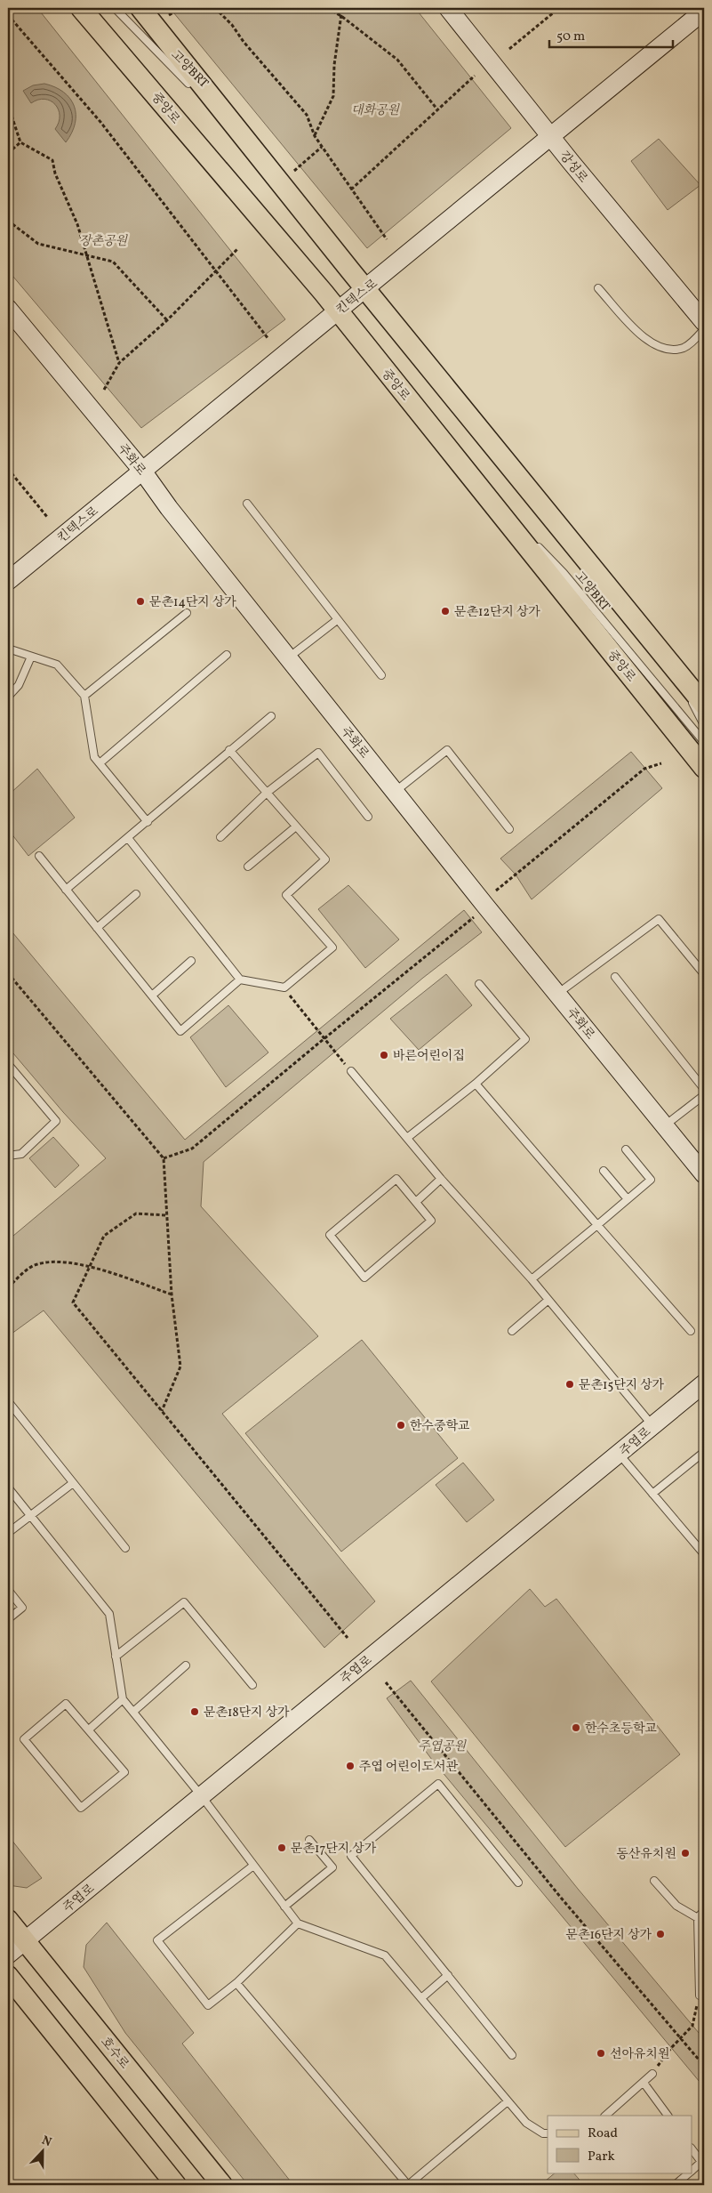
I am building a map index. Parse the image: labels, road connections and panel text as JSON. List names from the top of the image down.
{
  "streets": {
    "main road": ["중앙로", "호수로"],
    "street": [
      "강성로",
      "킨텍스로",
      "주화로",
      "주엽로"
    ],
    "lane": ["고양BRT"]
  },
  "crossings": [
    ["중앙로", "킨텍스로"],
    ["강성로", "킨텍스로"],
    ["킨텍스로", "주화로"],
    ["주엽로", "호수로"]
  ],
  "parks": ["대화공원", "장촌공원", "주엽공원"],
  "places": [
    "문촌14단지 상가",
    "문촌12단지 상가",
    "바른어린이집",
    "문촌15단지 상가",
    "한수중학교",
    "문촌18단지 상가",
    "한수초등학교",
    "주엽 어린이도서관",
    "문촌17단지 상가",
    "동산유치원",
    "문촌16단지 상가",
    "선아유치원"
  ],
  "legend": ["Road", "Park"],
  "scale_bar": "50 m",
  "north": "top"
}
